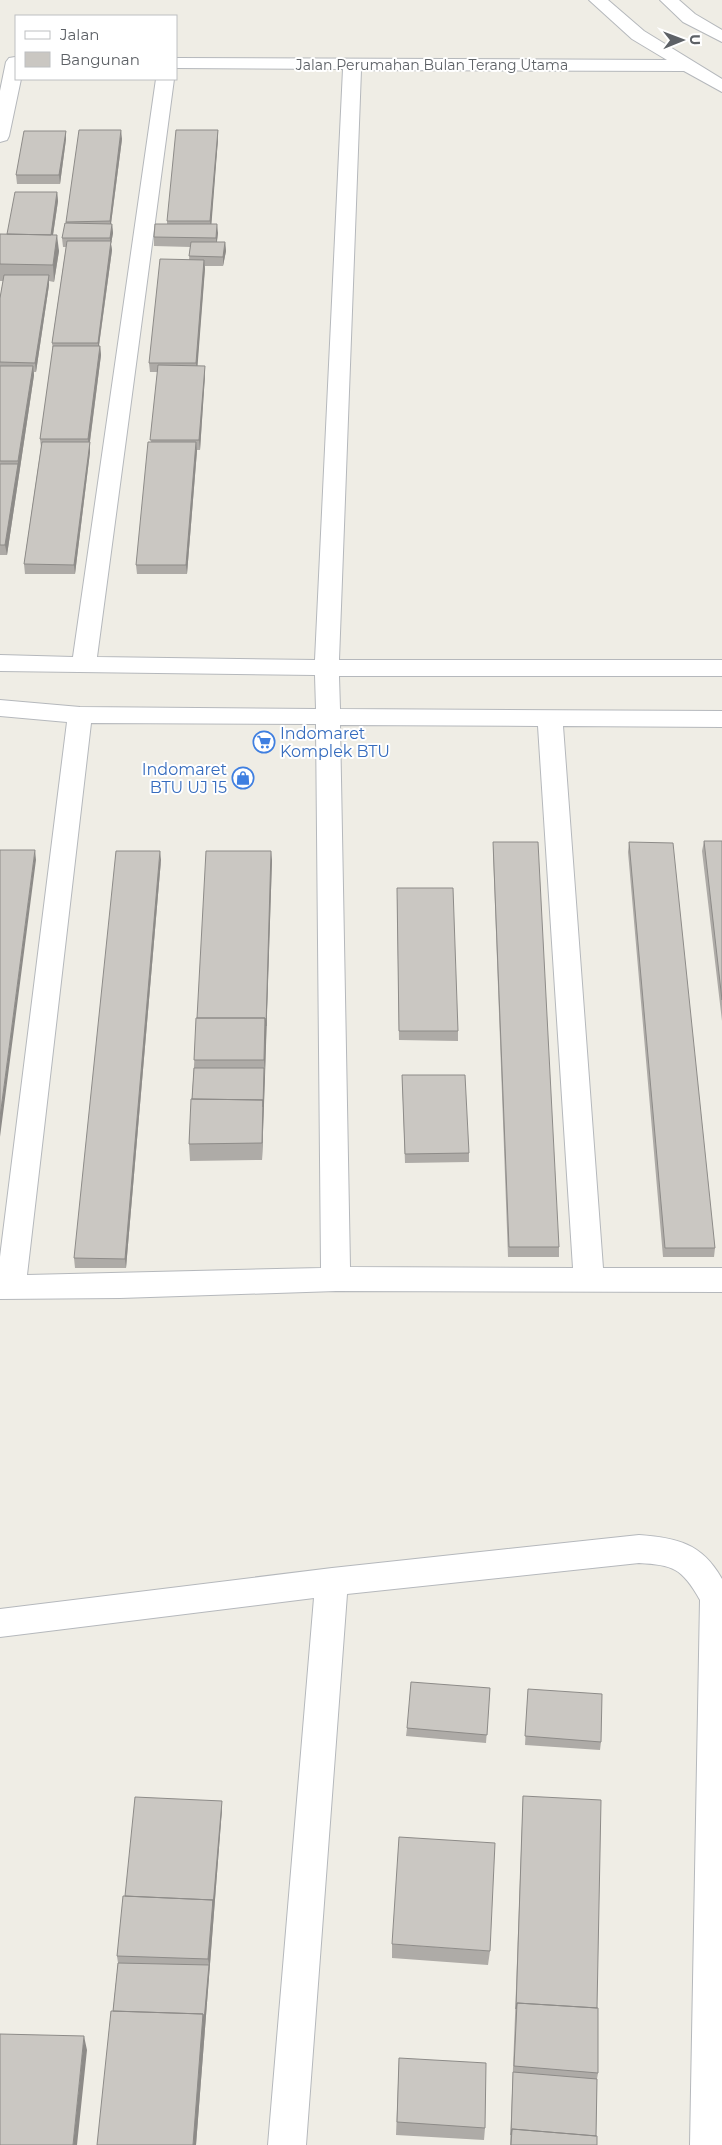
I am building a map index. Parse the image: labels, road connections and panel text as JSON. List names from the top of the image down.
{
  "streets": {
    "street": ["Jalan Perumahan Bulan Terang Utama"]
  },
  "places": {
    "supermarket": ["Indomaret Komplek BTU"],
    "shop": ["Indomaret BTU UJ 15"]
  },
  "legend": ["Jalan", "Bangunan"],
  "north": "right"
}
